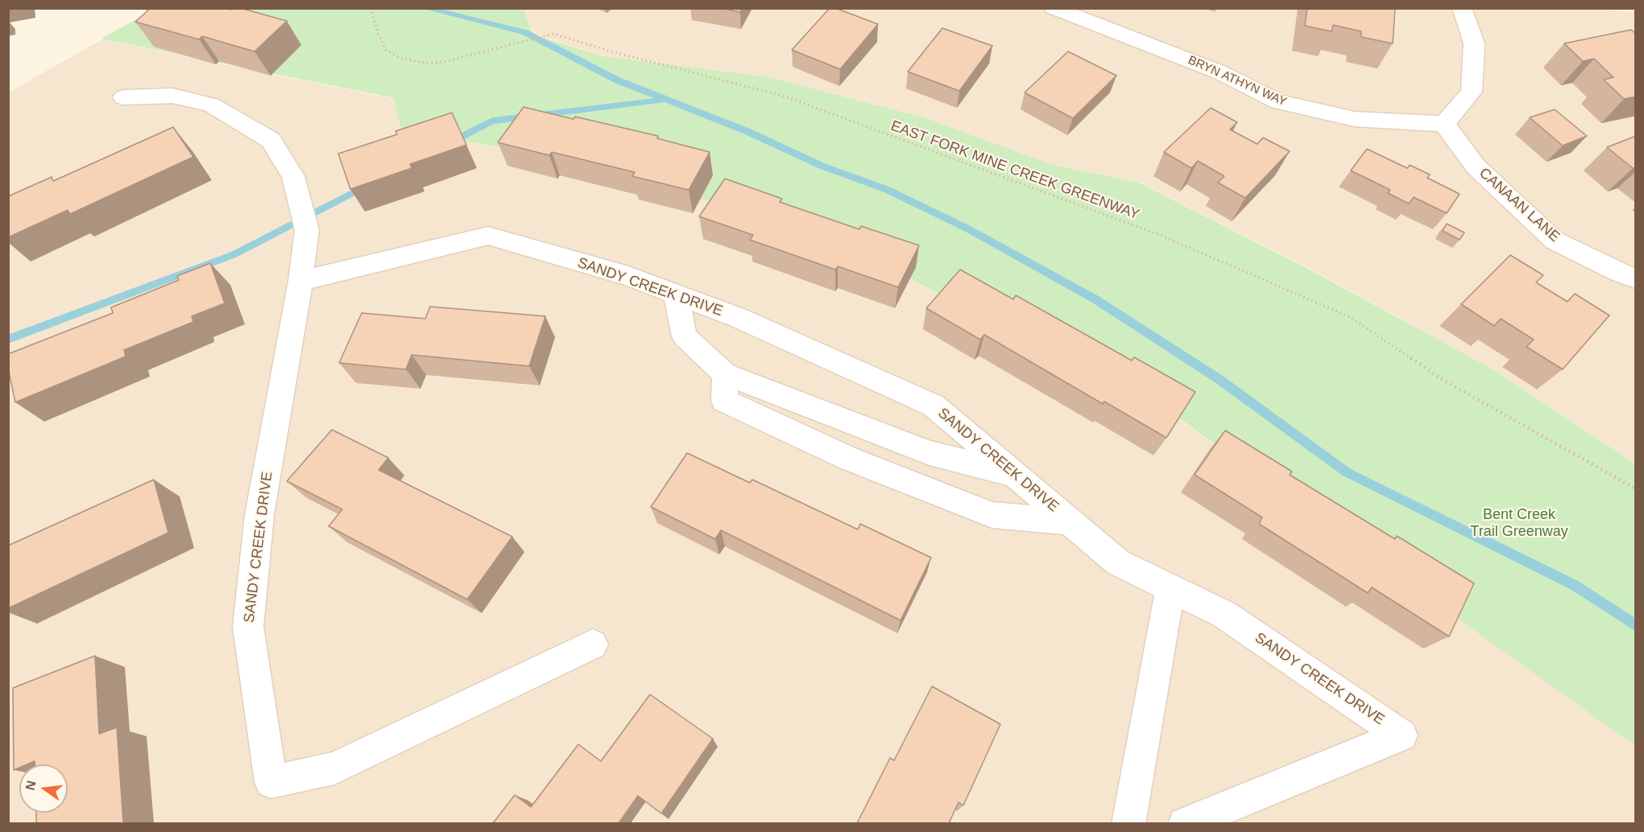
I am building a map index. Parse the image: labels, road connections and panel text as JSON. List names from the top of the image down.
{
  "streets": {
    "street": ["BRYN ATHYN WAY", "CANAAN LANE", "SANDY CREEK DRIVE"],
    "path": ["EAST FORK MINE CREEK GREENWAY"]
  },
  "crossings": [
    ["BRYN ATHYN WAY", "CANAAN LANE"]
  ],
  "parks": ["Bent Creek Trail Greenway"],
  "north": "left"
}
